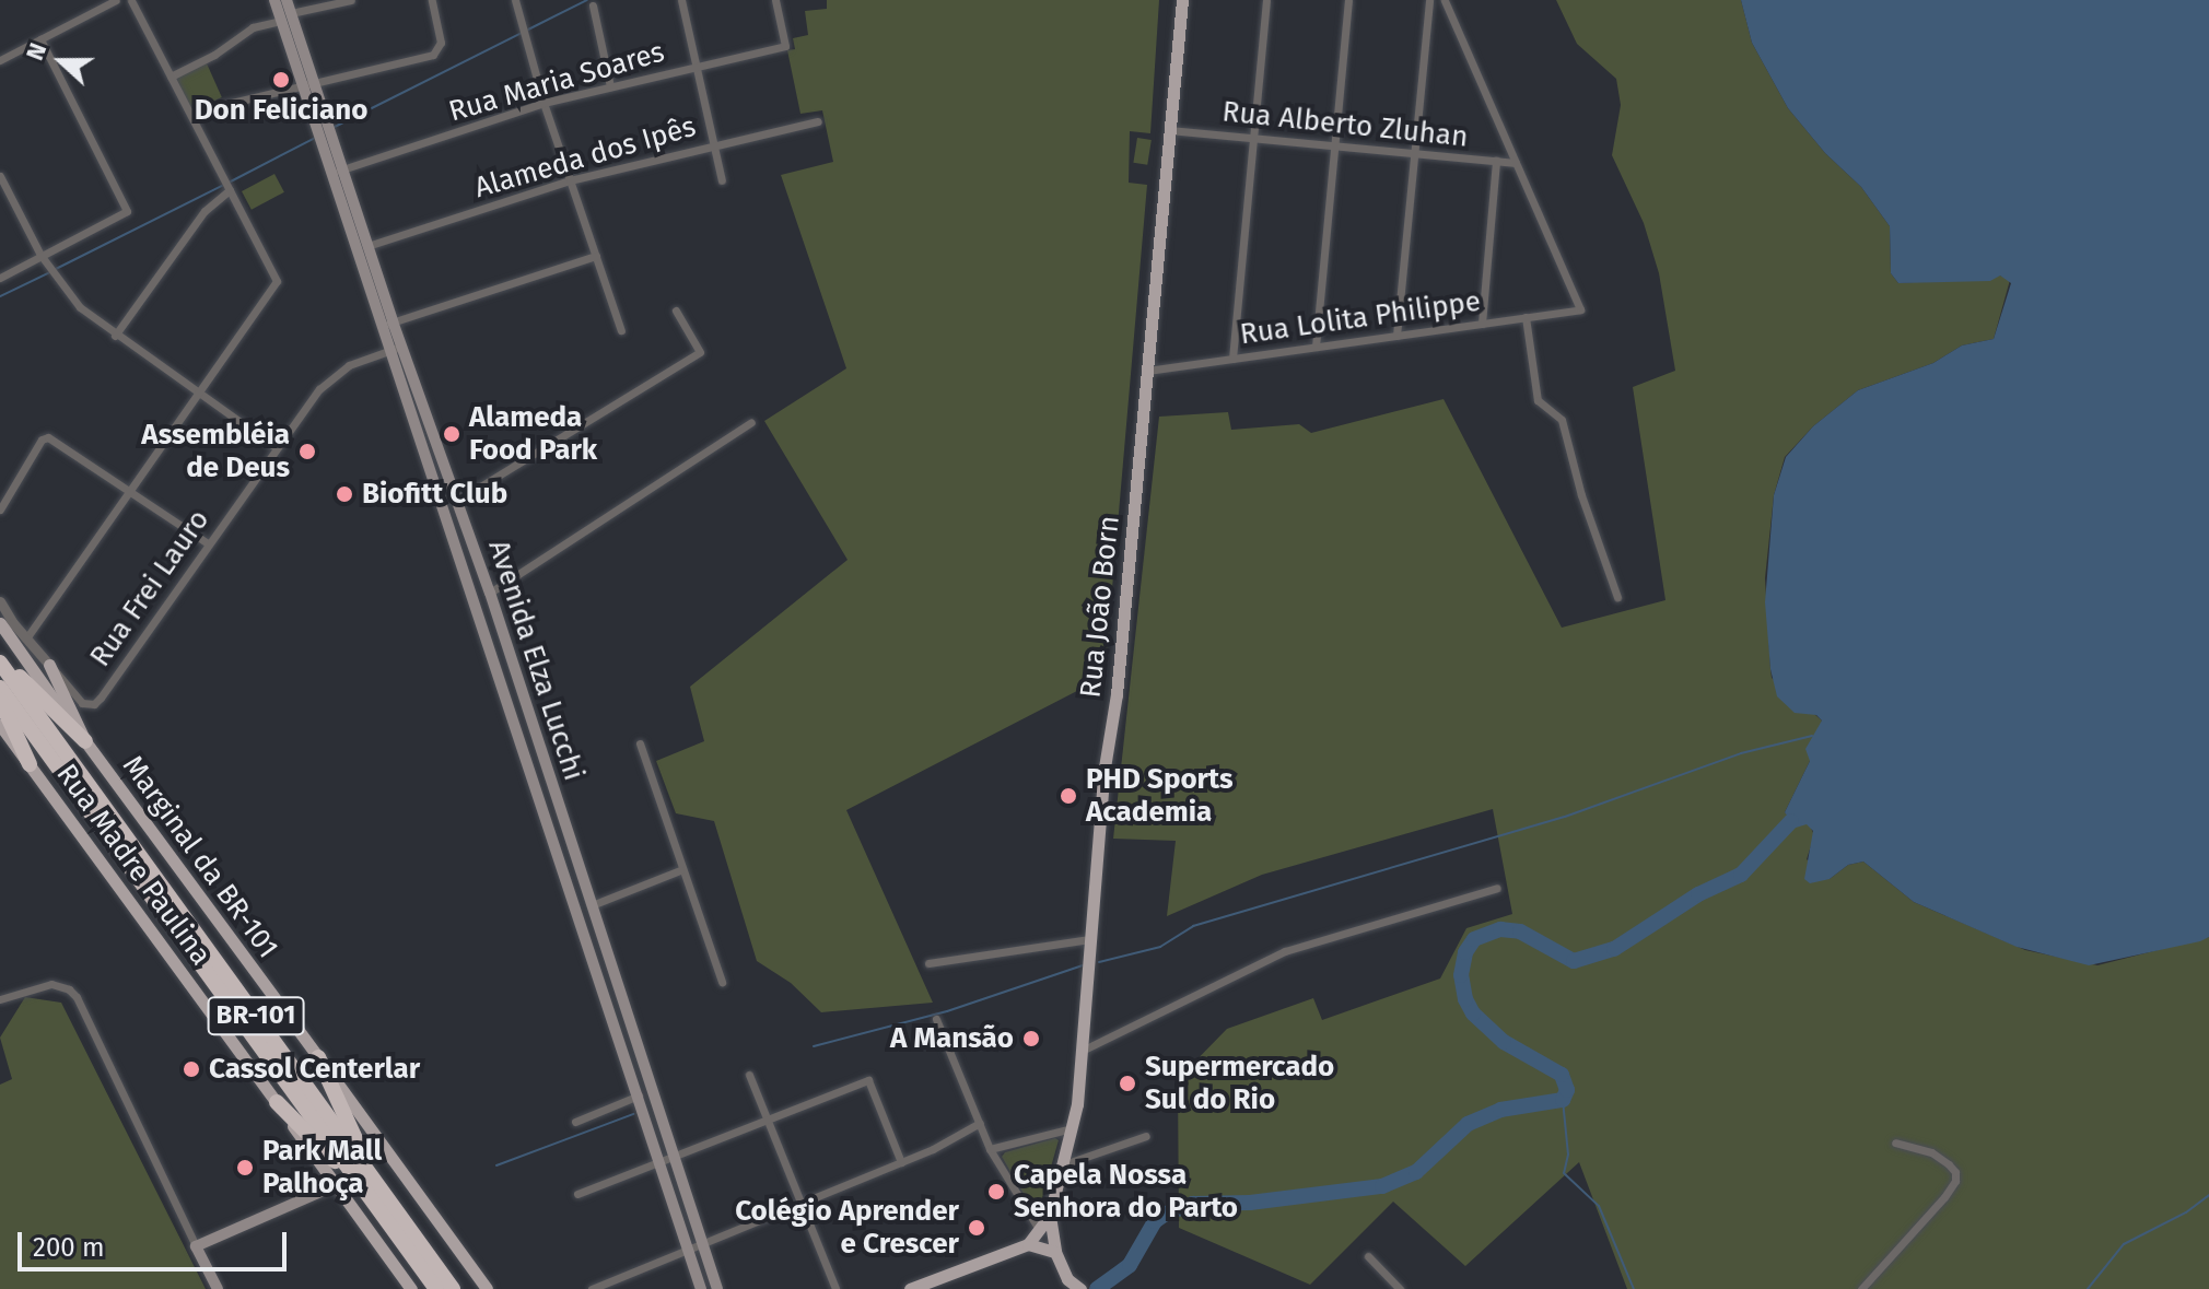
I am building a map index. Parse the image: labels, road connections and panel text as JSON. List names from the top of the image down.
{
  "streets": {
    "highway": ["BR-101"],
    "main road": [
      "Rua João Born",
      "Avenida Elza Lucchi",
      "Marginal da BR-101",
      "Rua Madre Paulina"
    ],
    "street": [
      "Rua Maria Soares",
      "Rua Alberto Zluhan",
      "Alameda dos Ipês",
      "Rua Lolita Philippe",
      "Rua Frei Lauro"
    ]
  },
  "crossings": [
    ["Rua Maria Soares", "Avenida Elza Lucchi"],
    ["Rua Alberto Zluhan", "Rua Lolita Philippe"],
    ["Rua Alberto Zluhan", "Rua João Born"],
    ["Alameda dos Ipês", "Avenida Elza Lucchi"],
    ["Rua Lolita Philippe", "Rua João Born"],
    ["Rua Frei Lauro", "Avenida Elza Lucchi"]
  ],
  "places": [
    "Don Feliciano",
    "Alameda Food Park",
    "Assembléia de Deus",
    "Biofitt Club",
    "PHD Sports Academia",
    "A Mansão",
    "Cassol Centerlar",
    "Supermercado Sul do Rio",
    "Park Mall Palhoça",
    "Capela Nossa Senhora do Parto",
    "Colégio Aprender e Crescer"
  ],
  "scale_bar": "200 m",
  "north": "left"
}
